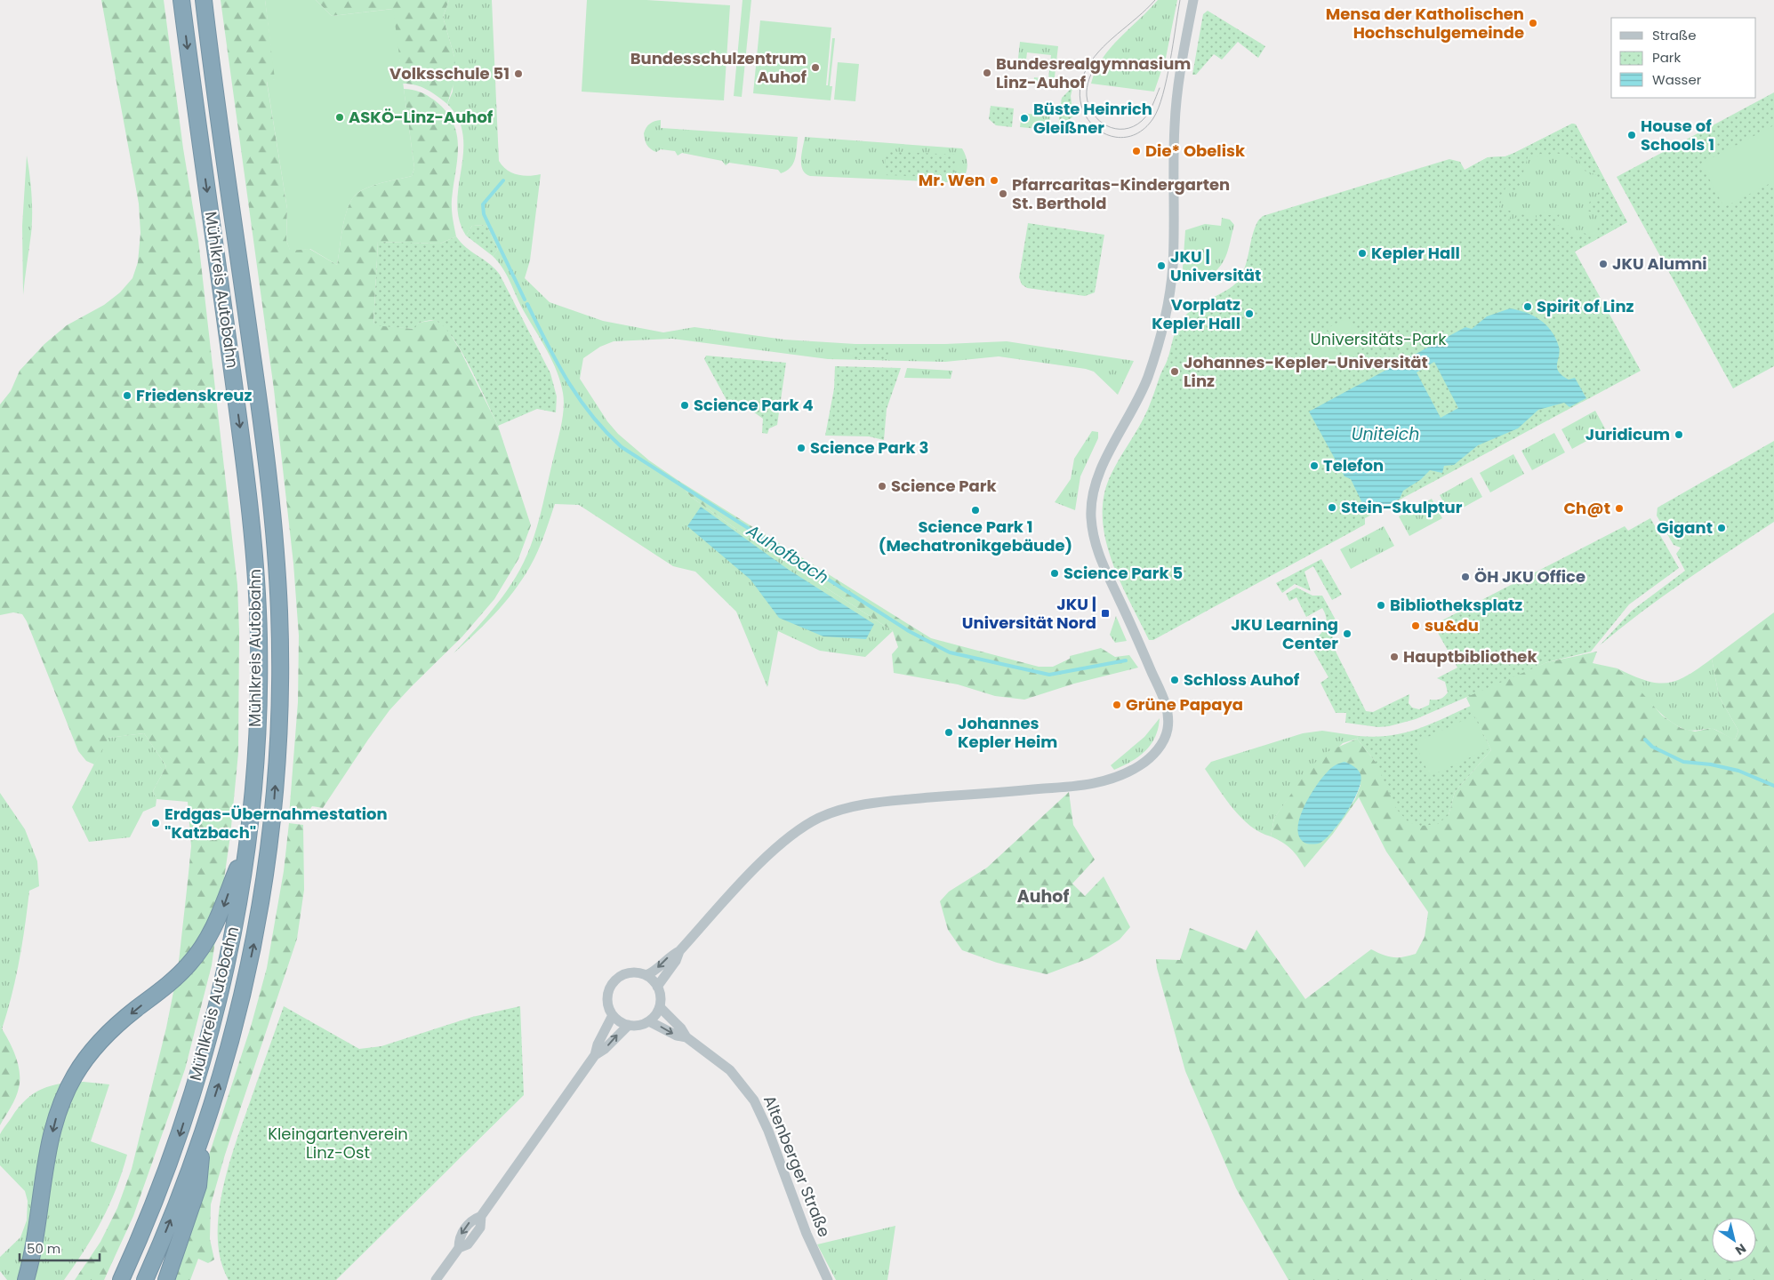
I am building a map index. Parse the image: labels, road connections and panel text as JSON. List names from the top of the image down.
{
  "streets": {
    "highway": ["Mühlkreis Autobahn"],
    "street": ["Altenberger Straße"]
  },
  "districts": ["Auhof"],
  "water": ["Uniteich", "Auhofbach"],
  "parks": ["Universitäts-Park", "Kleingartenverein Linz-Ost"],
  "places": {
    "other": [
      "Mensa der Katholischen Hochschulgemeinde",
      "Bundesschulzentrum Auhof",
      "Bundesrealgymnasium Linz-Auhof",
      "Volksschule 51",
      "ASKÖ-Linz-Auhof",
      "Büste Heinrich Gleißner",
      "House of Schools 1",
      "Die* Obelisk",
      "Mr. Wen",
      "Pfarrcaritas-Kindergarten St. Berthold",
      "Kepler Hall",
      "JKU Alumni",
      "JKU | Universität",
      "Spirit of Linz",
      "Vorplatz Kepler Hall",
      "Johannes-Kepler-Universität Linz",
      "Friedenskreuz",
      "Science Park 4",
      "Juridicum",
      "Science Park 3",
      "Telefon",
      "Science Park",
      "Stein-Skulptur",
      "Ch@t",
      "Science Park 1 (Mechatronikgebäude)",
      "Gigant",
      "Science Park 5",
      "ÖH JKU Office",
      "Bibliotheksplatz",
      "su&du",
      "JKU Learning Center",
      "Hauptbibliothek",
      "Schloss Auhof",
      "Grüne Papaya",
      "Johannes Kepler Heim",
      "Erdgas-Übernahmestation \"Katzbach\""
    ],
    "transit": ["JKU | Universität Nord"]
  },
  "legend": ["Straße", "Park", "Wasser"],
  "scale_bar": "50 m",
  "north": "bottom right"
}
